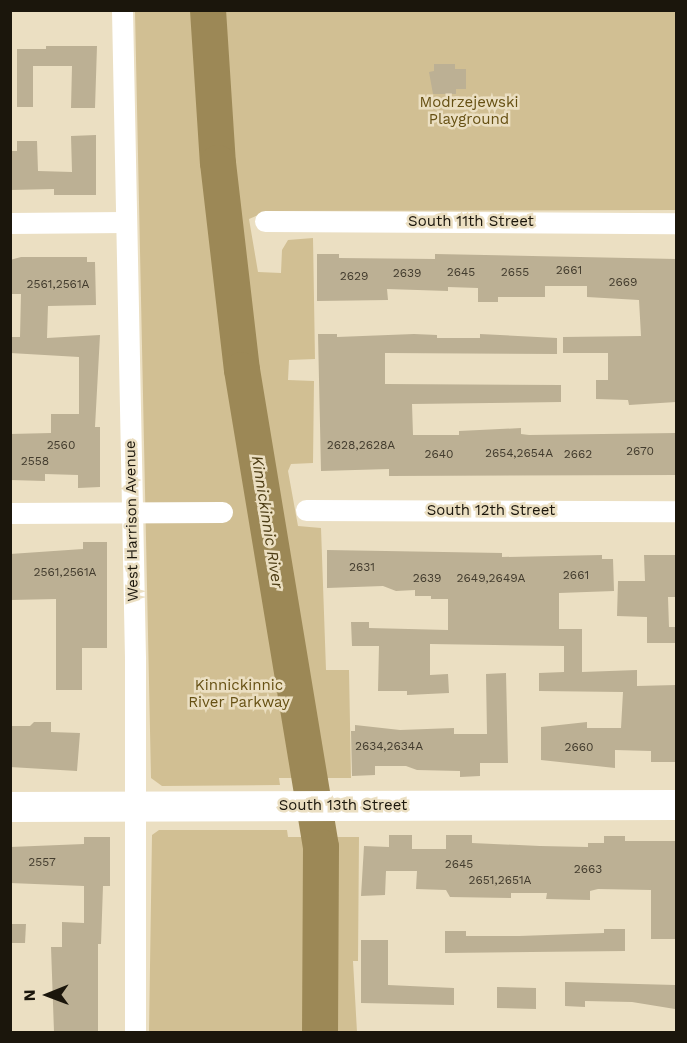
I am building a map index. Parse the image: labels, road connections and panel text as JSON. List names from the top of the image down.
{
  "streets": {
    "street": [
      "South 11th Street",
      "South 12th Street",
      "West Harrison Avenue",
      "South 13th Street"
    ]
  },
  "crossings": [
    ["West Harrison Avenue", "South 13th Street"]
  ],
  "water": ["Kinnickinnic River"],
  "parks": ["Modrzejewski Playground", "Kinnickinnic River Parkway"],
  "house_numbers": [
    "2661",
    "2645",
    "2655",
    "2639",
    "2629",
    "2669",
    "2561,2561A",
    "2560",
    "2628,2628A",
    "2670",
    "2654,2654A",
    "2640",
    "2662",
    "2558",
    "2631",
    "2561,2561A",
    "2661",
    "2639",
    "2649,2649A",
    "2634,2634A",
    "2660",
    "2557",
    "2645",
    "2663",
    "2651,2651A"
  ],
  "north": "left"
}
